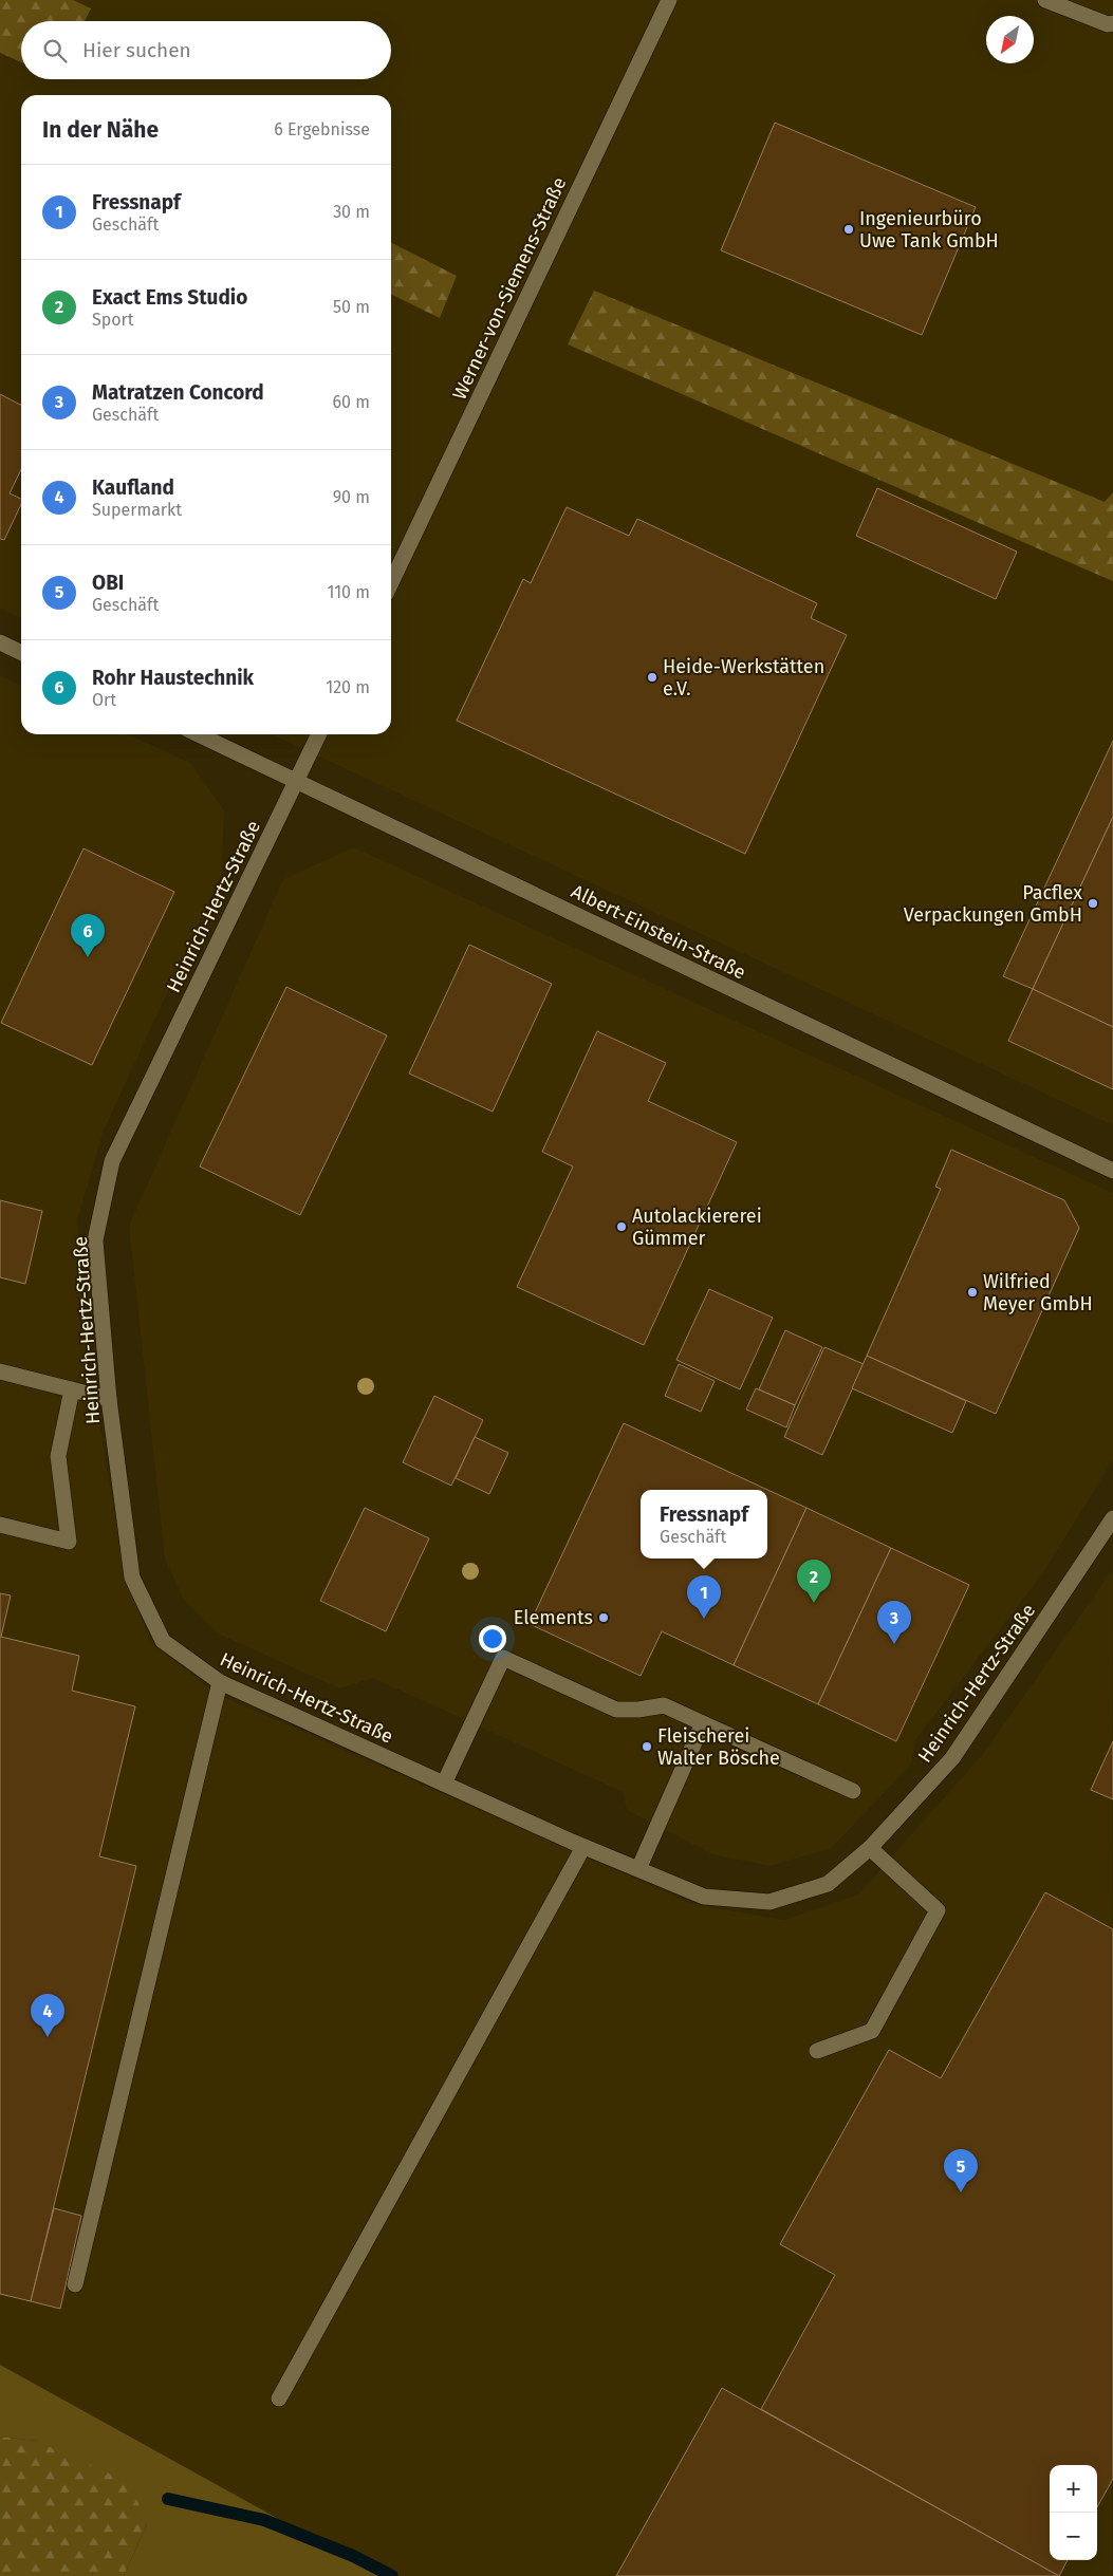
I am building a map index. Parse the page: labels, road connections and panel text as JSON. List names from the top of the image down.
{
  "streets": {
    "street": ["Werner-von-Siemens-Straße", "Heinrich-Hertz-Straße", "Albert-Einstein-Straße"]
  },
  "crossings": [
    ["Heinrich-Hertz-Straße", "Albert-Einstein-Straße"]
  ],
  "places": [
    "Ingenieurbüro Uwe Tank GmbH",
    "Heide-Werkstätten e.V.",
    "Pacflex Verpackungen GmbH",
    "Autolackiererei Gümmer",
    "Wilfried Meyer GmbH",
    "Elements",
    "Fleischerei Walter Bösche"
  ],
  "north": "bottom left",
  "page": {
    "search": "Hier suchen",
    "heading": ["In der Nähe", "6 Ergebnisse"],
    "list": [
      {
        "mark": "1",
        "name": "Fressnapf",
        "note": "Geschäft",
        "value": "30 m"
      },
      {
        "mark": "2",
        "name": "Exact Ems Studio",
        "note": "Sport",
        "value": "50 m"
      },
      {
        "mark": "3",
        "name": "Matratzen Concord",
        "note": "Geschäft",
        "value": "60 m"
      },
      {
        "mark": "4",
        "name": "Kaufland",
        "note": "Supermarkt",
        "value": "90 m"
      },
      {
        "mark": "5",
        "name": "OBI",
        "note": "Geschäft",
        "value": "110 m"
      },
      {
        "mark": "6",
        "name": "Rohr Haustechnik",
        "note": "Ort",
        "value": "120 m"
      }
    ],
    "pins": [
      "6",
      "2",
      "1",
      "3",
      "4",
      "5"
    ],
    "popup": ["Fressnapf", "Geschäft"],
    "map_buttons": ["+", "−"]
  }
}
